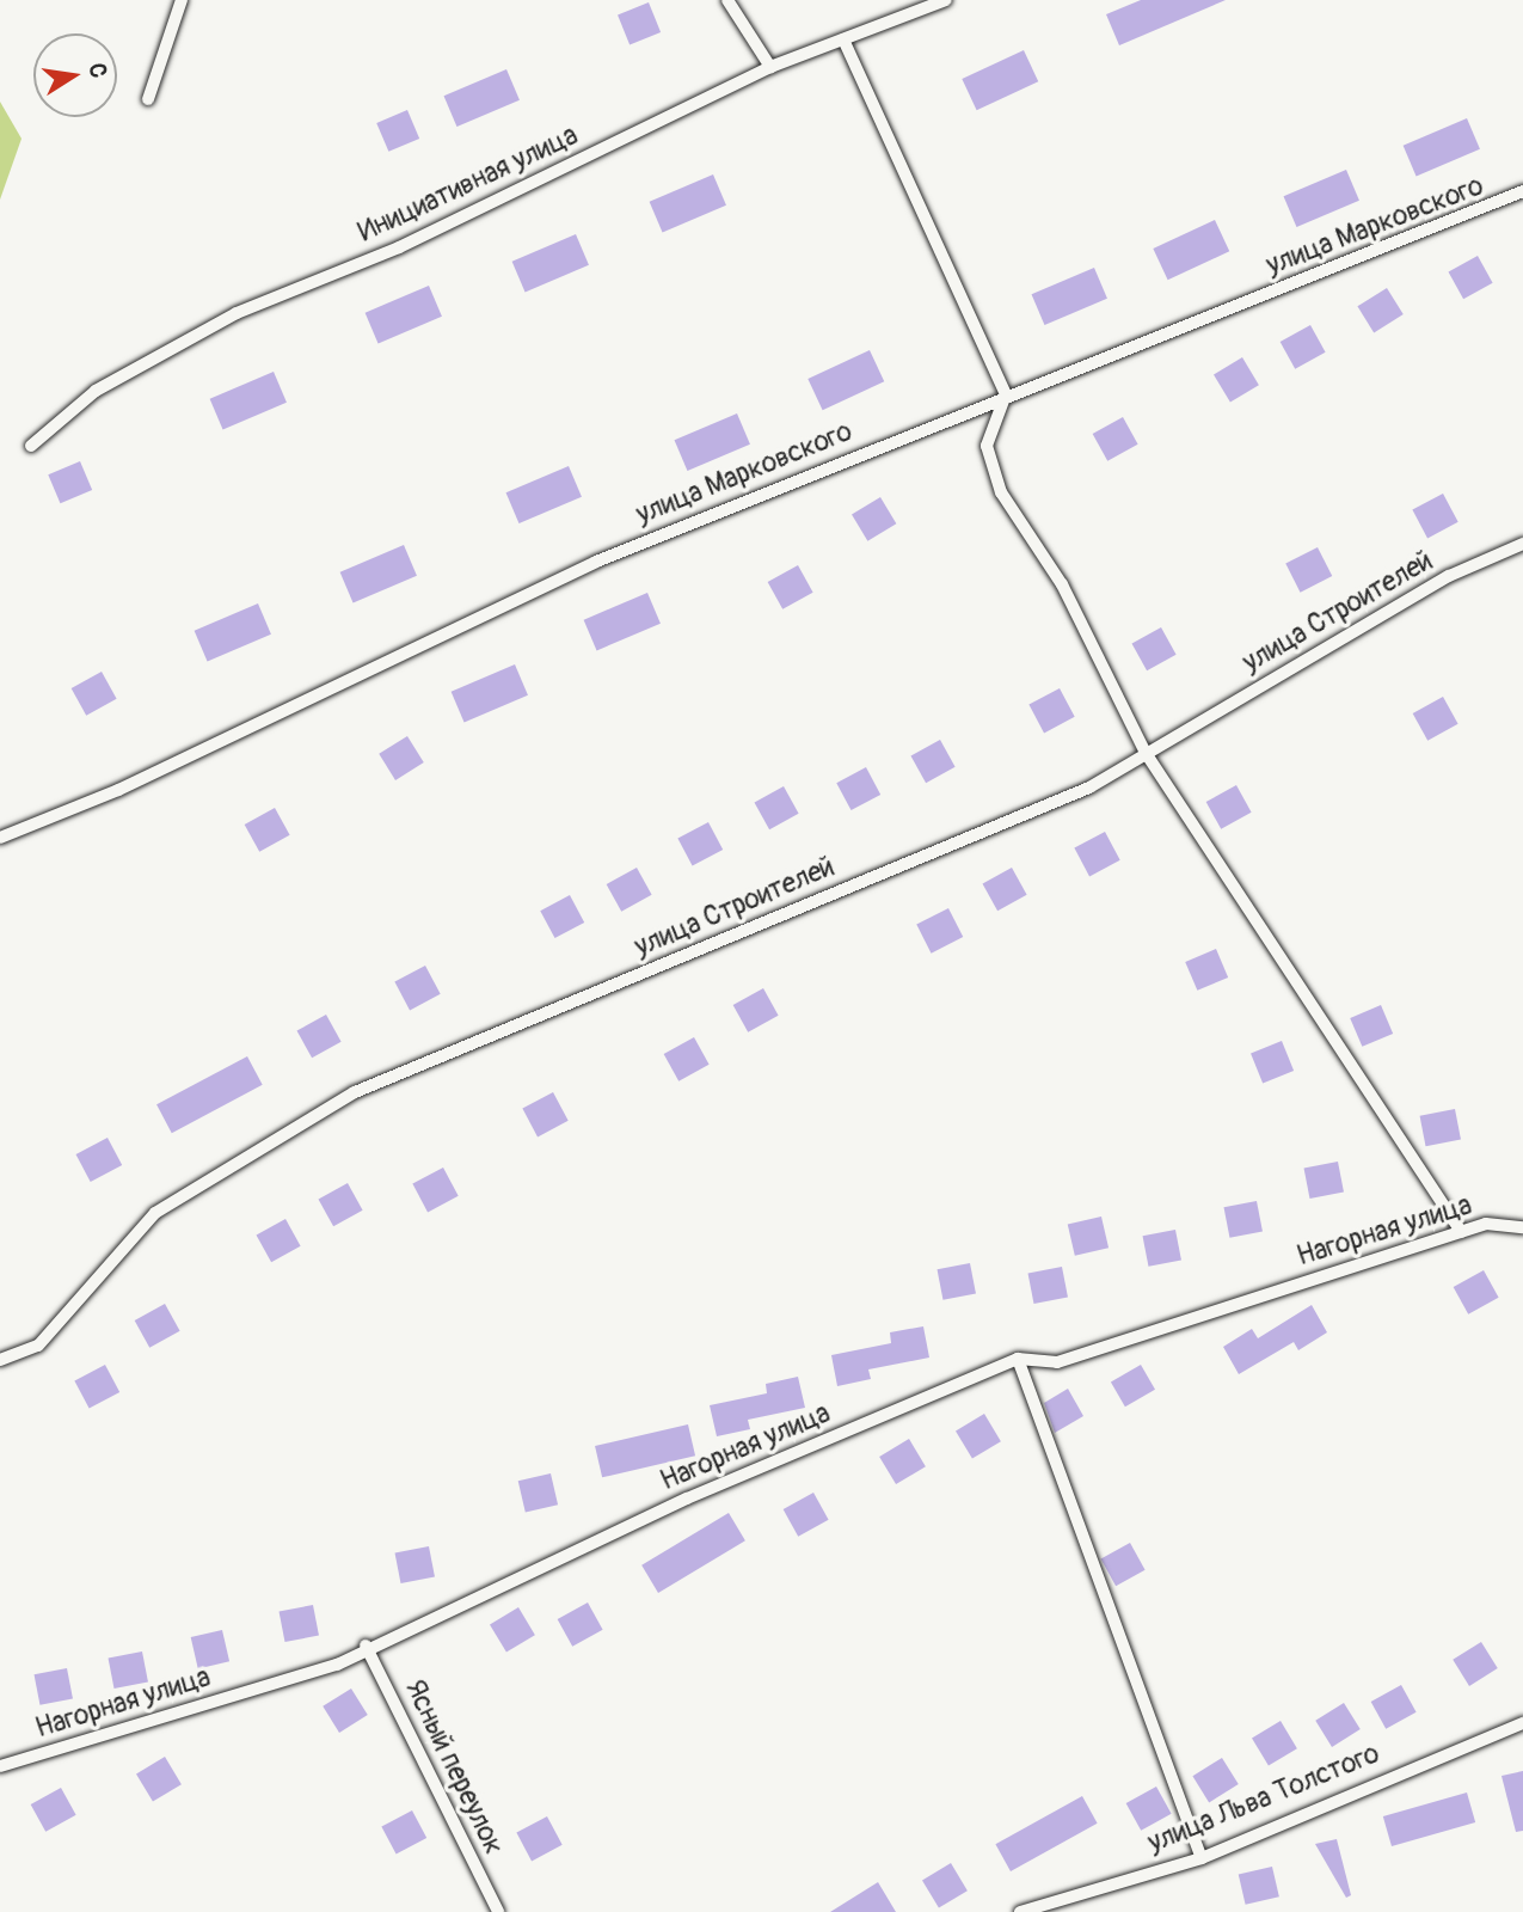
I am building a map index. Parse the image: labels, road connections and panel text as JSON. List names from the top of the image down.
{
  "streets": {
    "lane": [
      "Инициативная улица",
      "улица Марковского",
      "улица Строителей",
      "Нагорная улица",
      "Ясный переулок",
      "улица Льва Толстого"
    ]
  },
  "crossings": [
    ["Нагорная улица", "Ясный переулок"]
  ],
  "north": "right"
}
